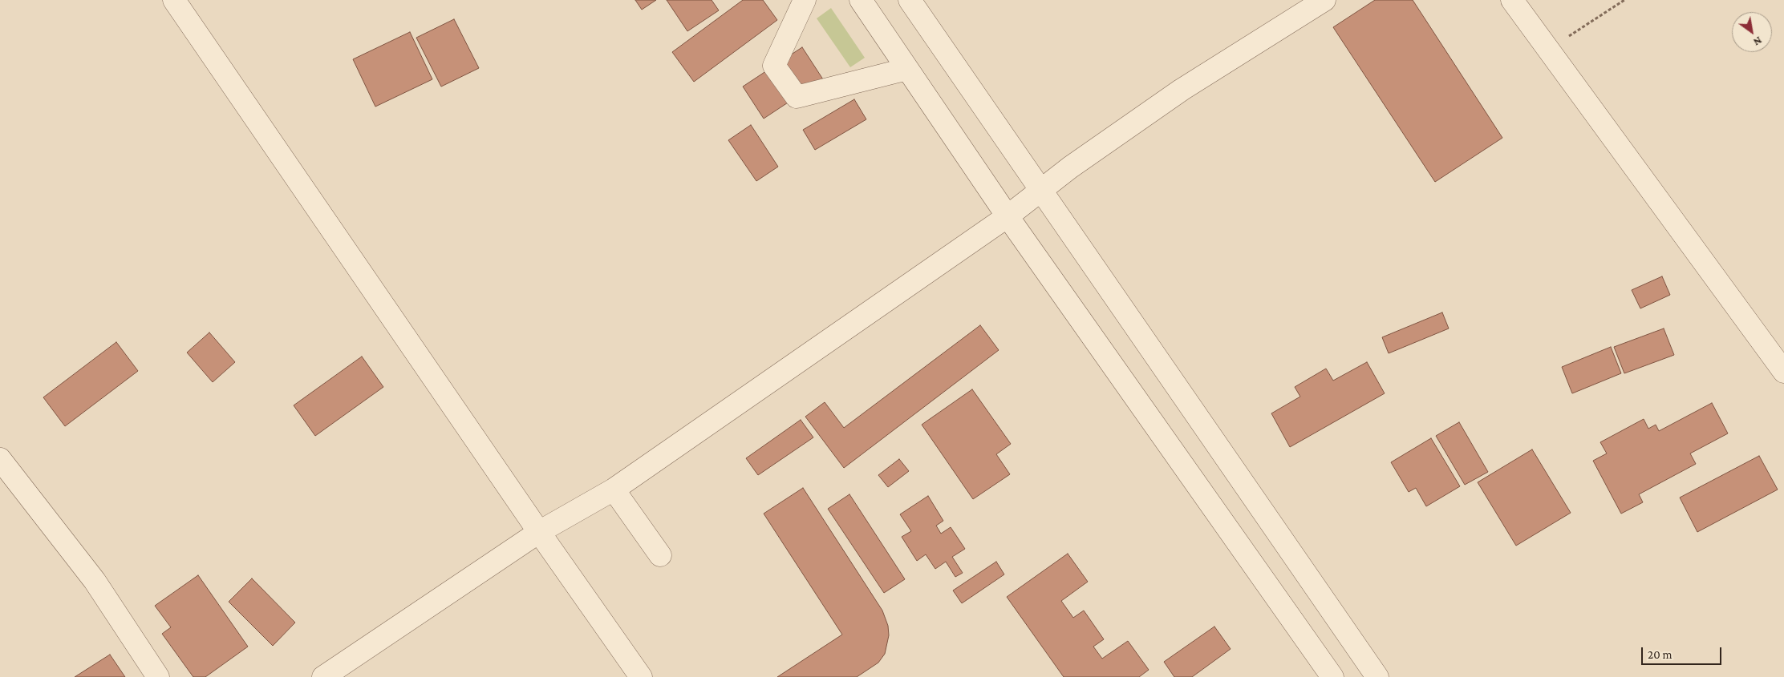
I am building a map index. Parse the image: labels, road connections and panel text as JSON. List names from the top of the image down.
{
  "scale_bar": "20 m",
  "north": "bottom right"
}
